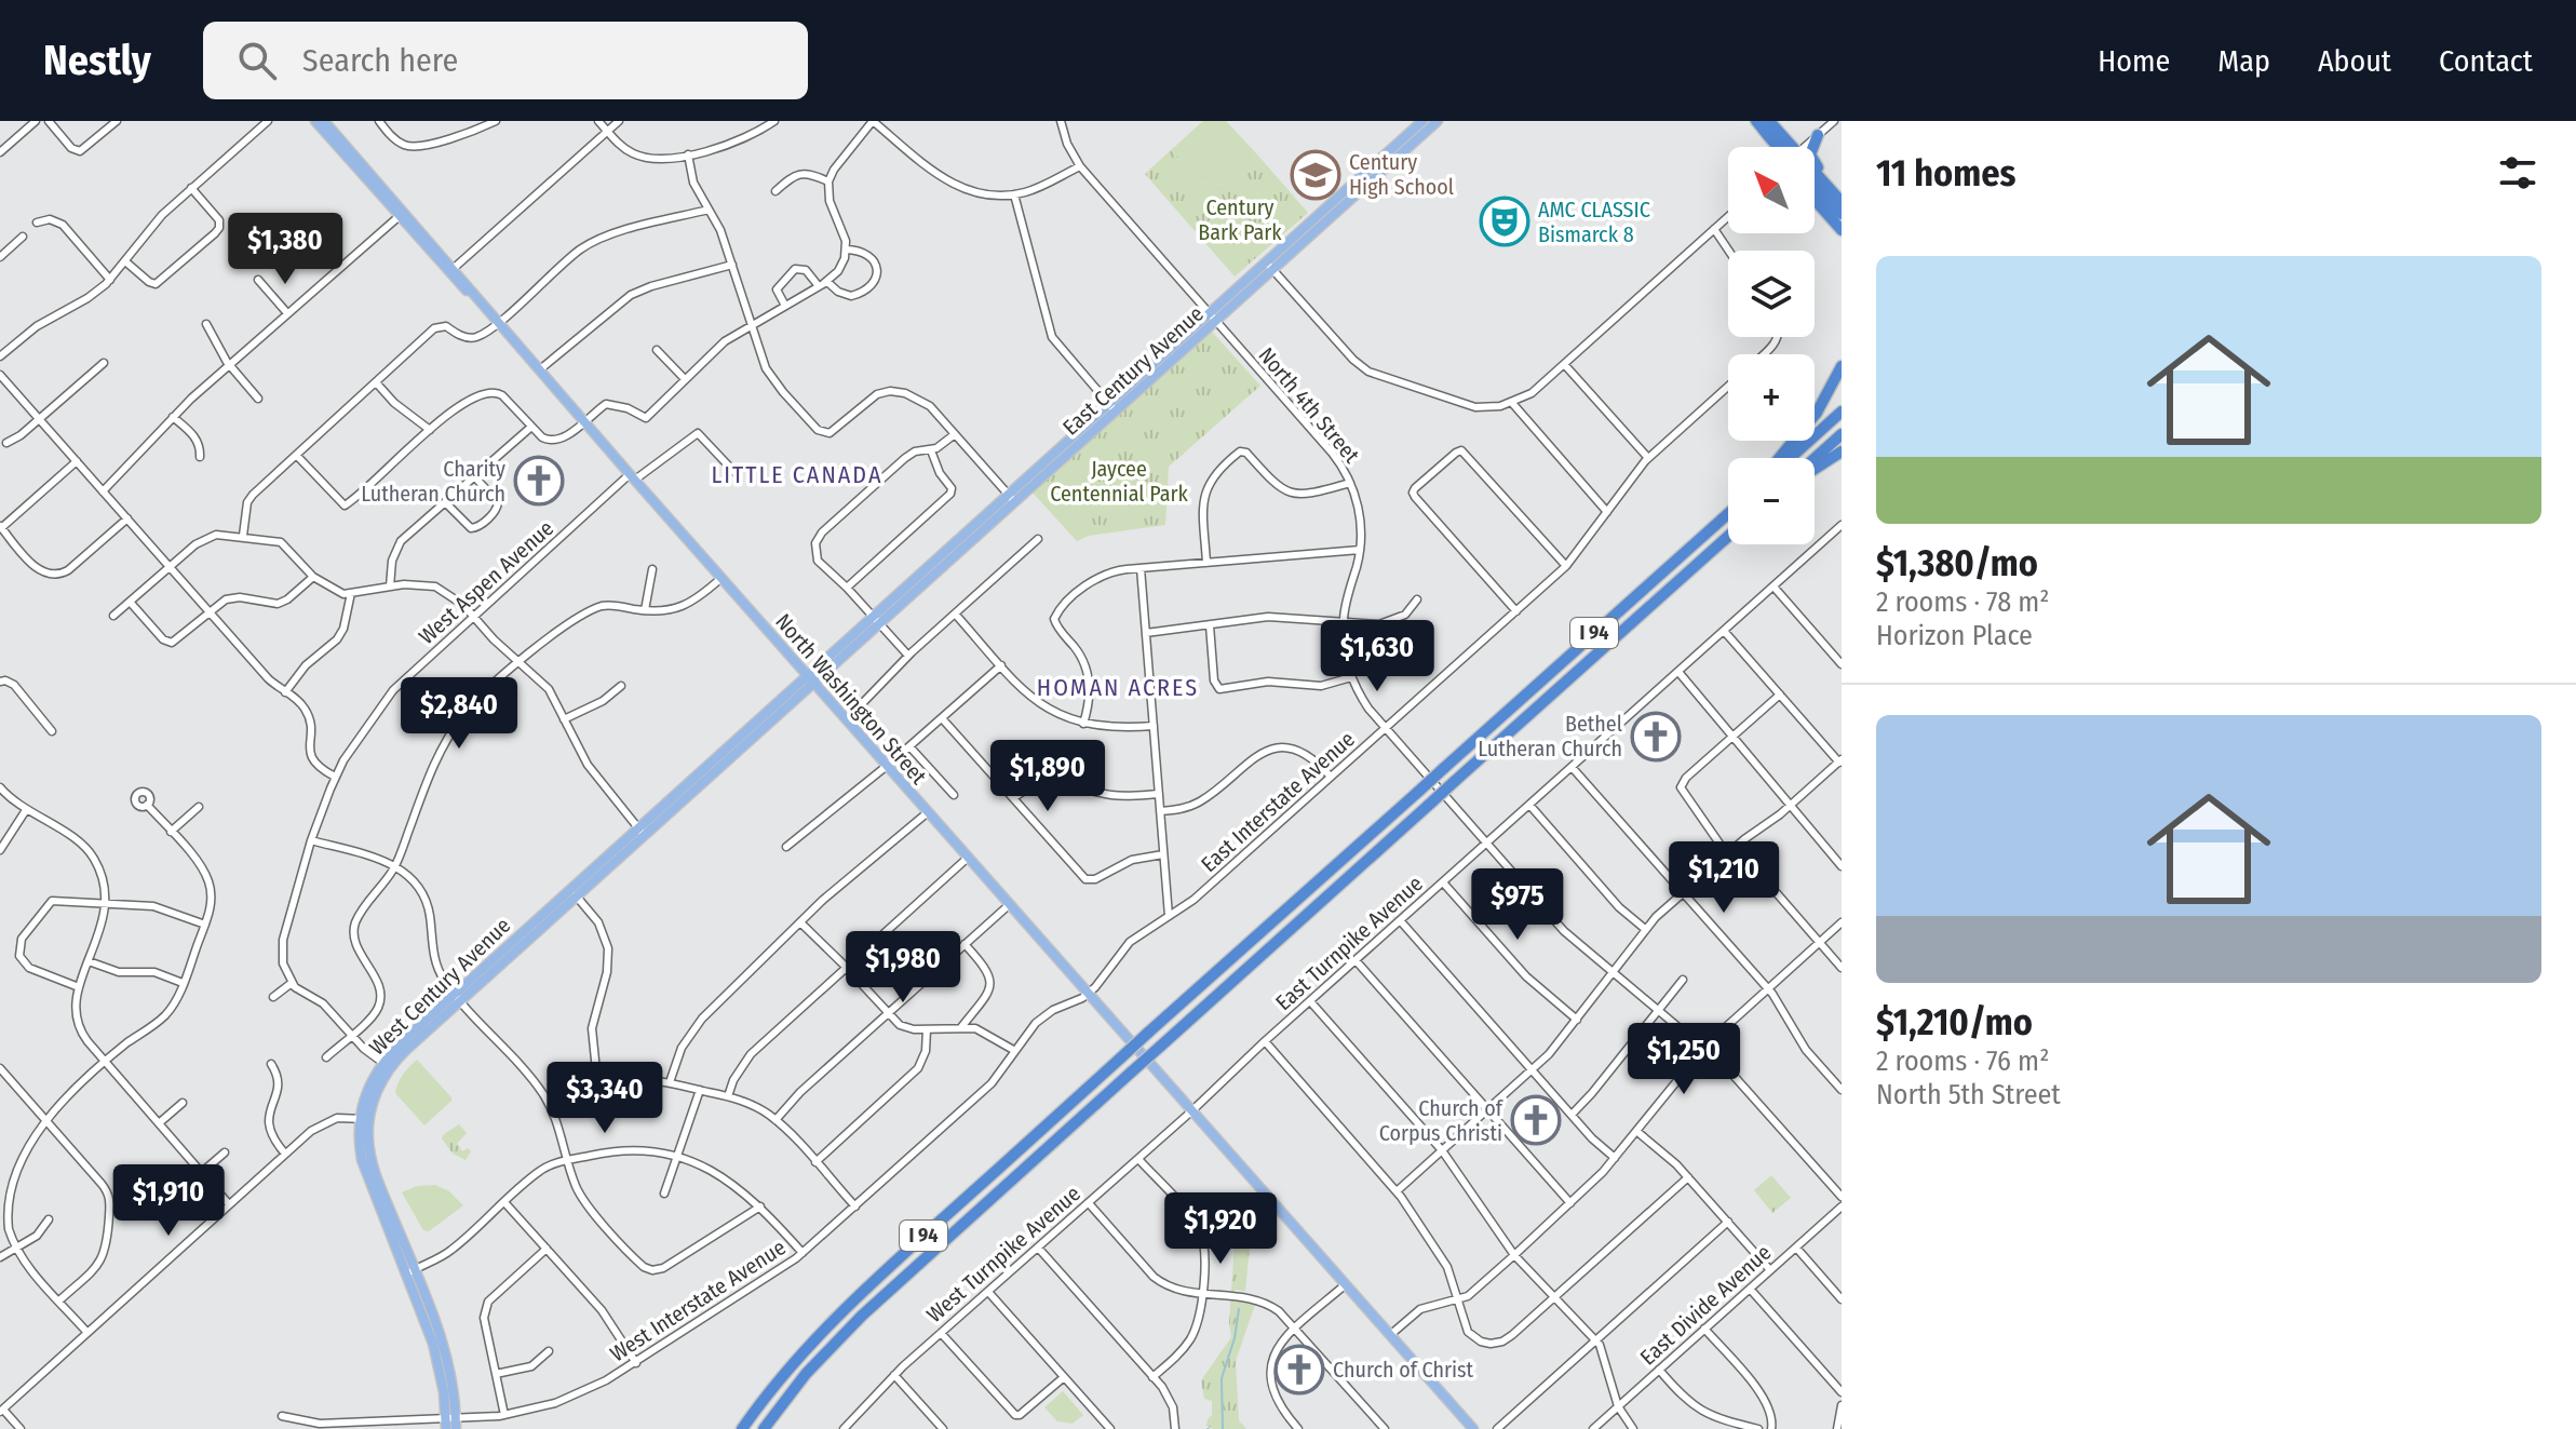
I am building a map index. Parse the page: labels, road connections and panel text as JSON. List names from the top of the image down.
{
  "streets": {
    "highway": ["I 94"],
    "main road": ["East Century Avenue", "North Washington Street", "West Century Avenue"],
    "street": [
      "North 4th Street",
      "West Aspen Avenue",
      "East Interstate Avenue",
      "East Turnpike Avenue",
      "West Turnpike Avenue",
      "West Interstate Avenue",
      "East Divide Avenue"
    ]
  },
  "crossings": [
    ["East Century Avenue", "North 4th Street"],
    ["East Century Avenue", "North Washington Street"],
    ["East Century Avenue", "West Century Avenue"],
    ["North 4th Street", "East Interstate Avenue"],
    ["North 4th Street", "East Turnpike Avenue"],
    ["West Aspen Avenue", "North Washington Street"],
    ["North Washington Street", "East Interstate Avenue"],
    ["North Washington Street", "East Turnpike Avenue"],
    ["North Washington Street", "West Century Avenue"],
    ["North Washington Street", "West Turnpike Avenue"],
    ["North Washington Street", "West Interstate Avenue"],
    ["East Interstate Avenue", "West Interstate Avenue"],
    ["East Turnpike Avenue", "West Turnpike Avenue"],
    ["West Century Avenue", "West Interstate Avenue"]
  ],
  "districts": ["LITTLE CANADA", "HOMAN ACRES"],
  "parks": ["Century Bark Park", "Jaycee Centennial Park"],
  "places": {
    "school or university": ["Century High School"],
    "theatre": ["AMC CLASSIC Bismarck 8"],
    "church": [
      "Charity Lutheran Church",
      "Bethel Lutheran Church",
      "Church of Corpus Christi",
      "Church of Christ"
    ]
  },
  "north": "top left",
  "page": {
    "header": "Nestly",
    "search": "Search here",
    "nav": [
      "Home",
      "Map",
      "About",
      "Contact"
    ],
    "heading": "11 homes",
    "map_buttons": ["+", "−"],
    "price": [
      "$1,380",
      "$1,630",
      "$2,840",
      "$1,890",
      "$1,210",
      "$975",
      "$1,980",
      "$1,250",
      "$3,340",
      "$1,910",
      "$1,920"
    ],
    "list": [
      {
        "name": "$1,380/mo",
        "note": "2 rooms · 78 m² · Horizon Place"
      },
      {
        "name": "$1,210/mo",
        "note": "2 rooms · 76 m² · North 5th Street"
      }
    ]
  }
}
